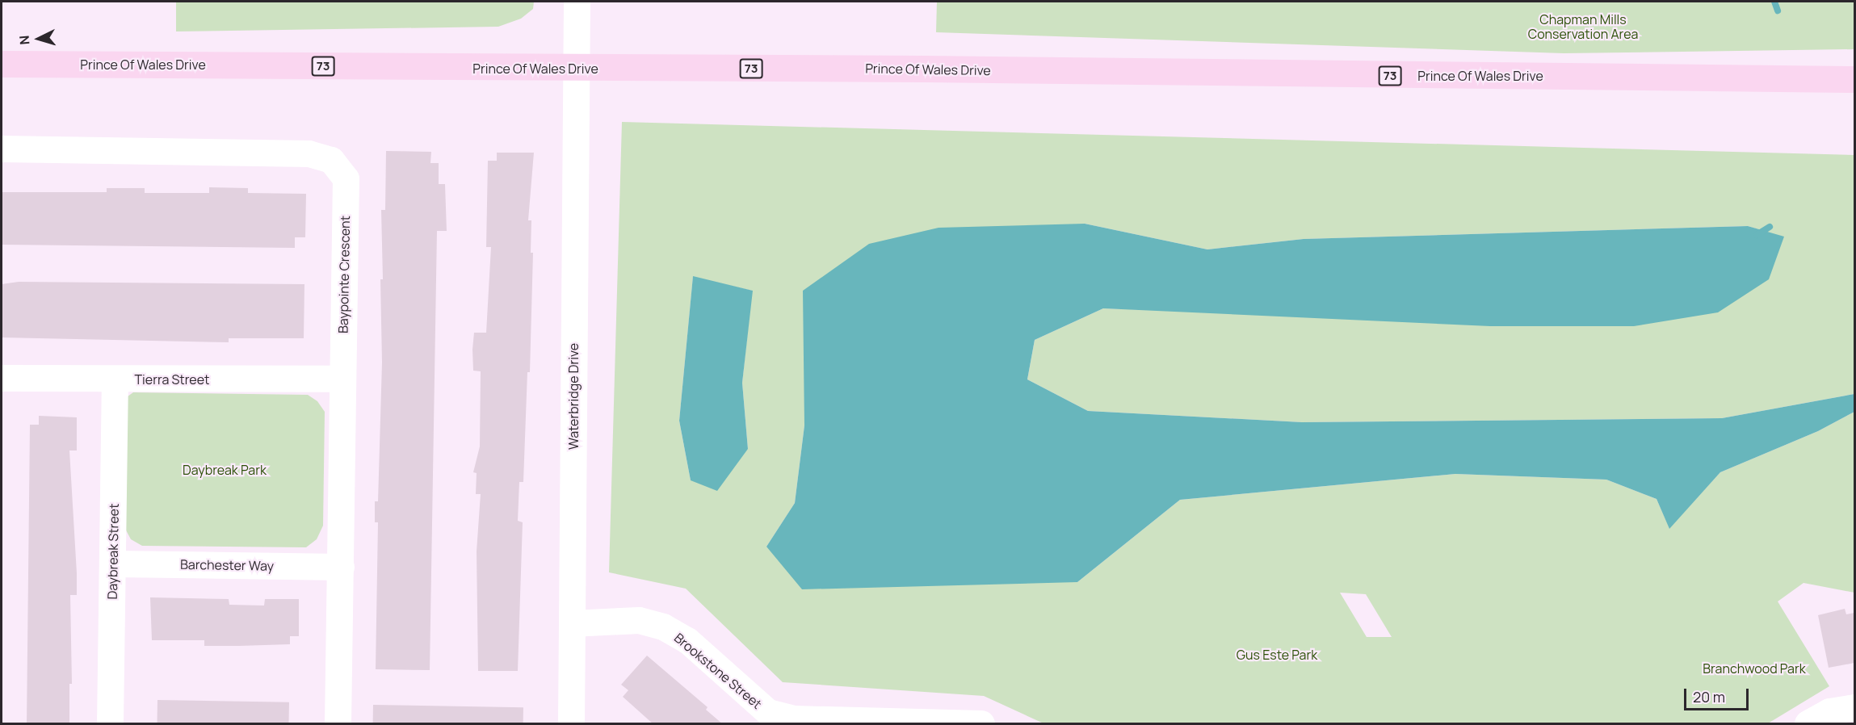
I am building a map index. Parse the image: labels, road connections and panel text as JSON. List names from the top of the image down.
{
  "streets": {
    "main road": ["Prince Of Wales Drive", "73"],
    "street": [
      "Baypointe Crescent",
      "Tierra Street",
      "Waterbridge Drive",
      "Daybreak Street",
      "Barchester Way",
      "Brookstone Street"
    ]
  },
  "crossings": [
    ["Prince Of Wales Drive", "Waterbridge Drive"],
    ["Baypointe Crescent", "Tierra Street"],
    ["Baypointe Crescent", "Barchester Way"],
    ["Tierra Street", "Daybreak Street"],
    ["Waterbridge Drive", "Brookstone Street"],
    ["Daybreak Street", "Barchester Way"]
  ],
  "parks": [
    "Chapman Mills Conservation Area",
    "Daybreak Park",
    "Gus Este Park",
    "Branchwood Park"
  ],
  "scale_bar": "20 m",
  "north": "left"
}
